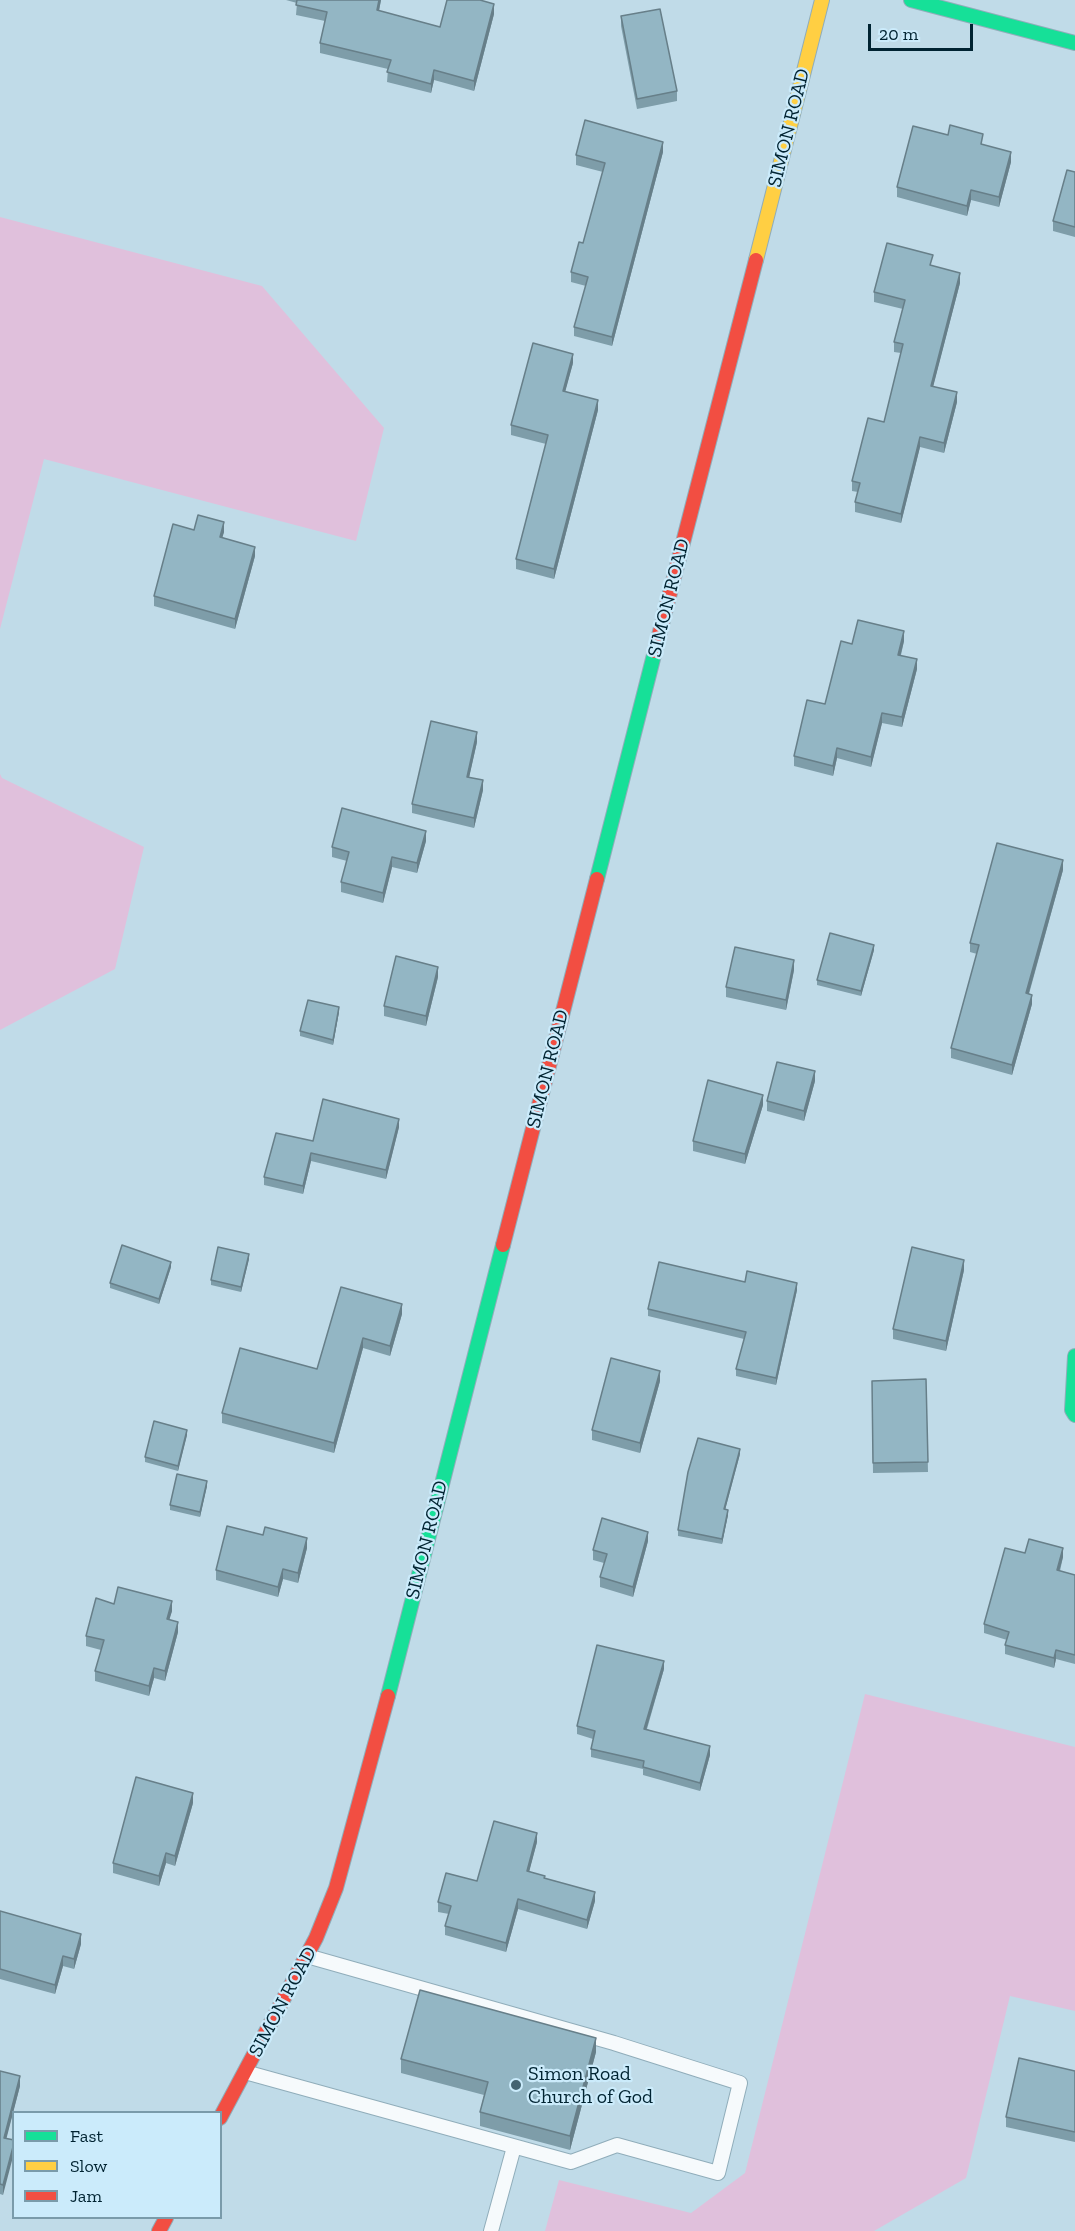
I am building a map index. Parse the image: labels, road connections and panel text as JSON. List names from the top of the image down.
{
  "streets": {
    "street": ["SIMON ROAD"]
  },
  "places": ["Simon Road Church of God"],
  "legend": ["Fast", "Slow", "Jam"],
  "scale_bar": "20 m"
}
